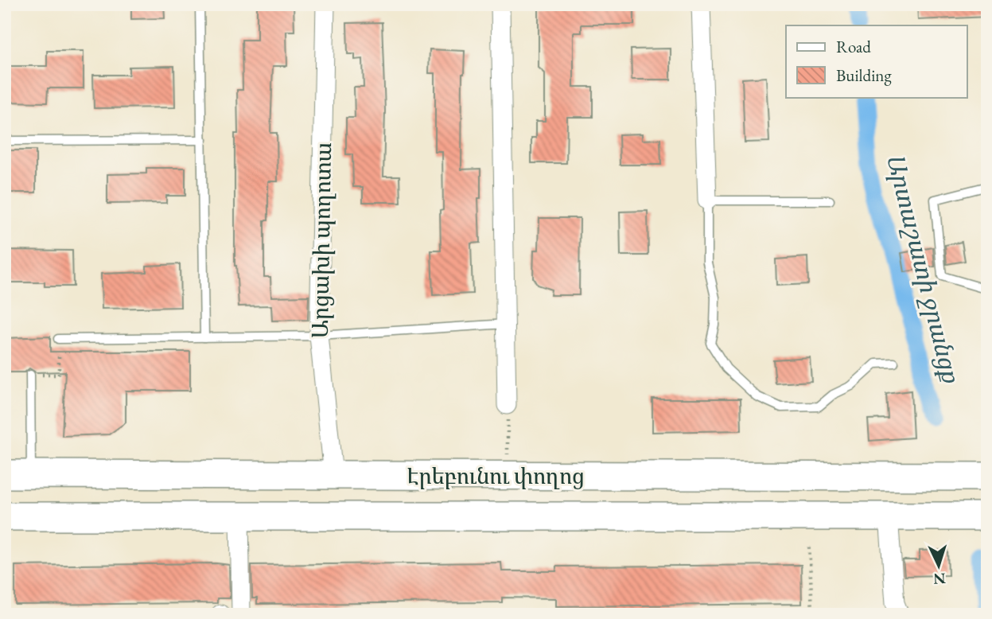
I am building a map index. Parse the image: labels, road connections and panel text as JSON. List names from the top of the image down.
{
  "streets": {
    "main road": ["Էրեբունու փողոց"],
    "street": ["Արցախի պողոտա"]
  },
  "crossings": [
    ["Արցախի պողոտա", "Էրեբունու փողոց"]
  ],
  "water": ["Արտաշատի ջրանցք"],
  "legend": ["Road", "Building"],
  "north": "bottom"
}
